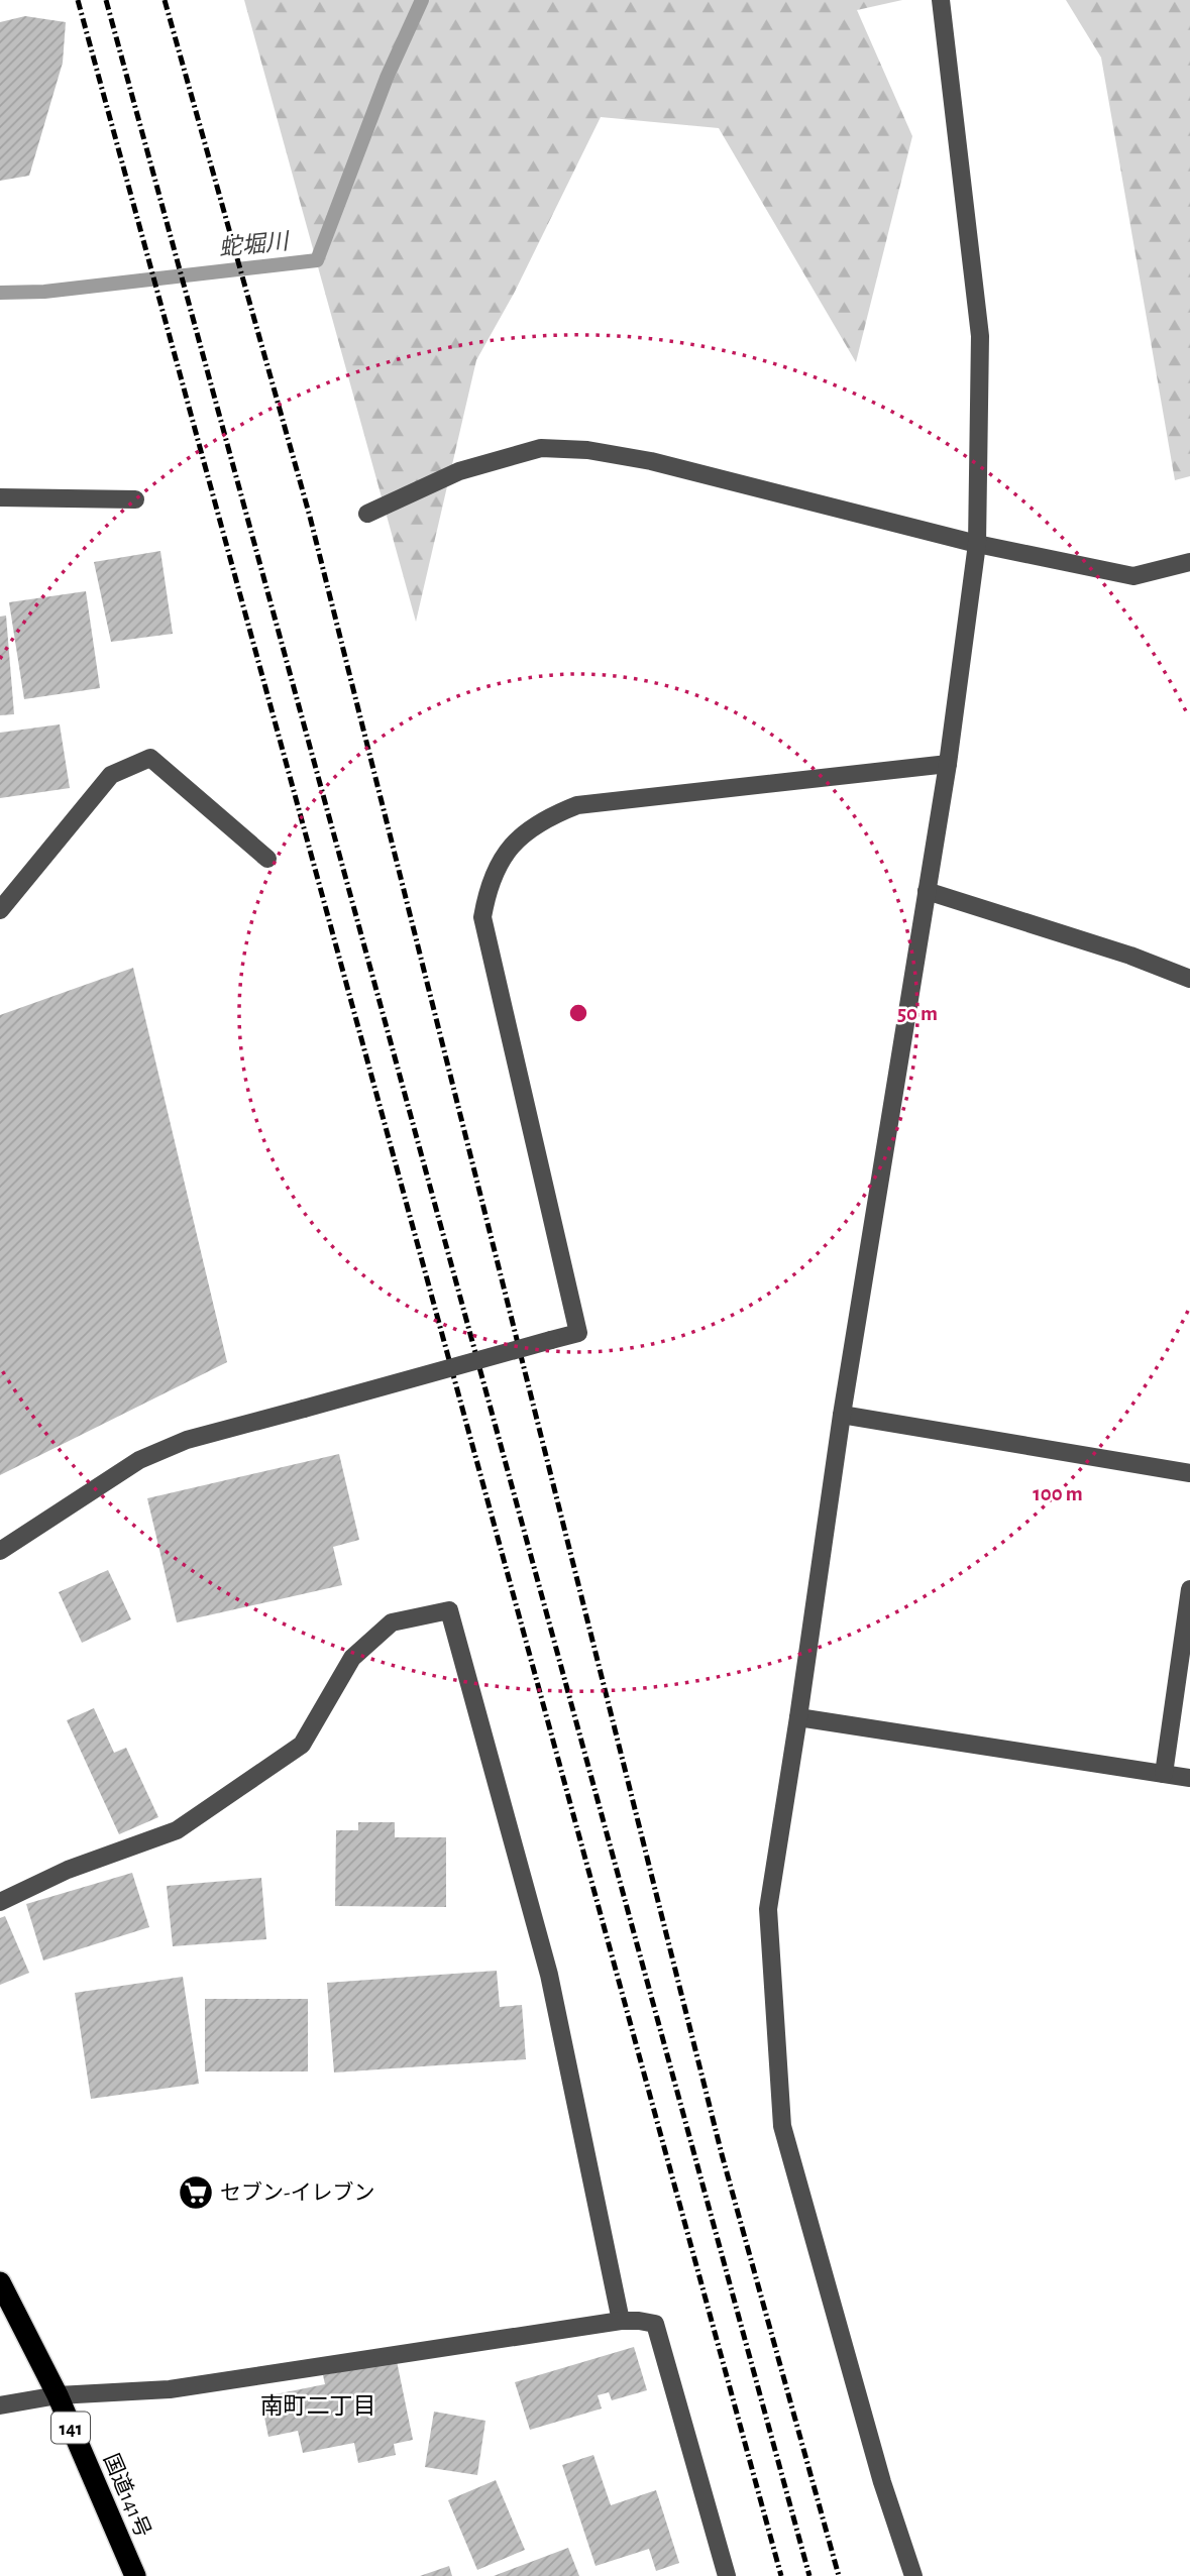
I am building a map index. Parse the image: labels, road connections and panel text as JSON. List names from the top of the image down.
{
  "streets": {
    "highway": ["141", "国道141号"]
  },
  "districts": ["南町二丁目"],
  "water": ["蛇堀川"],
  "places": {
    "supermarket": ["セブン-イレブン"]
  },
  "rings": ["50 m", "100 m"]
}
